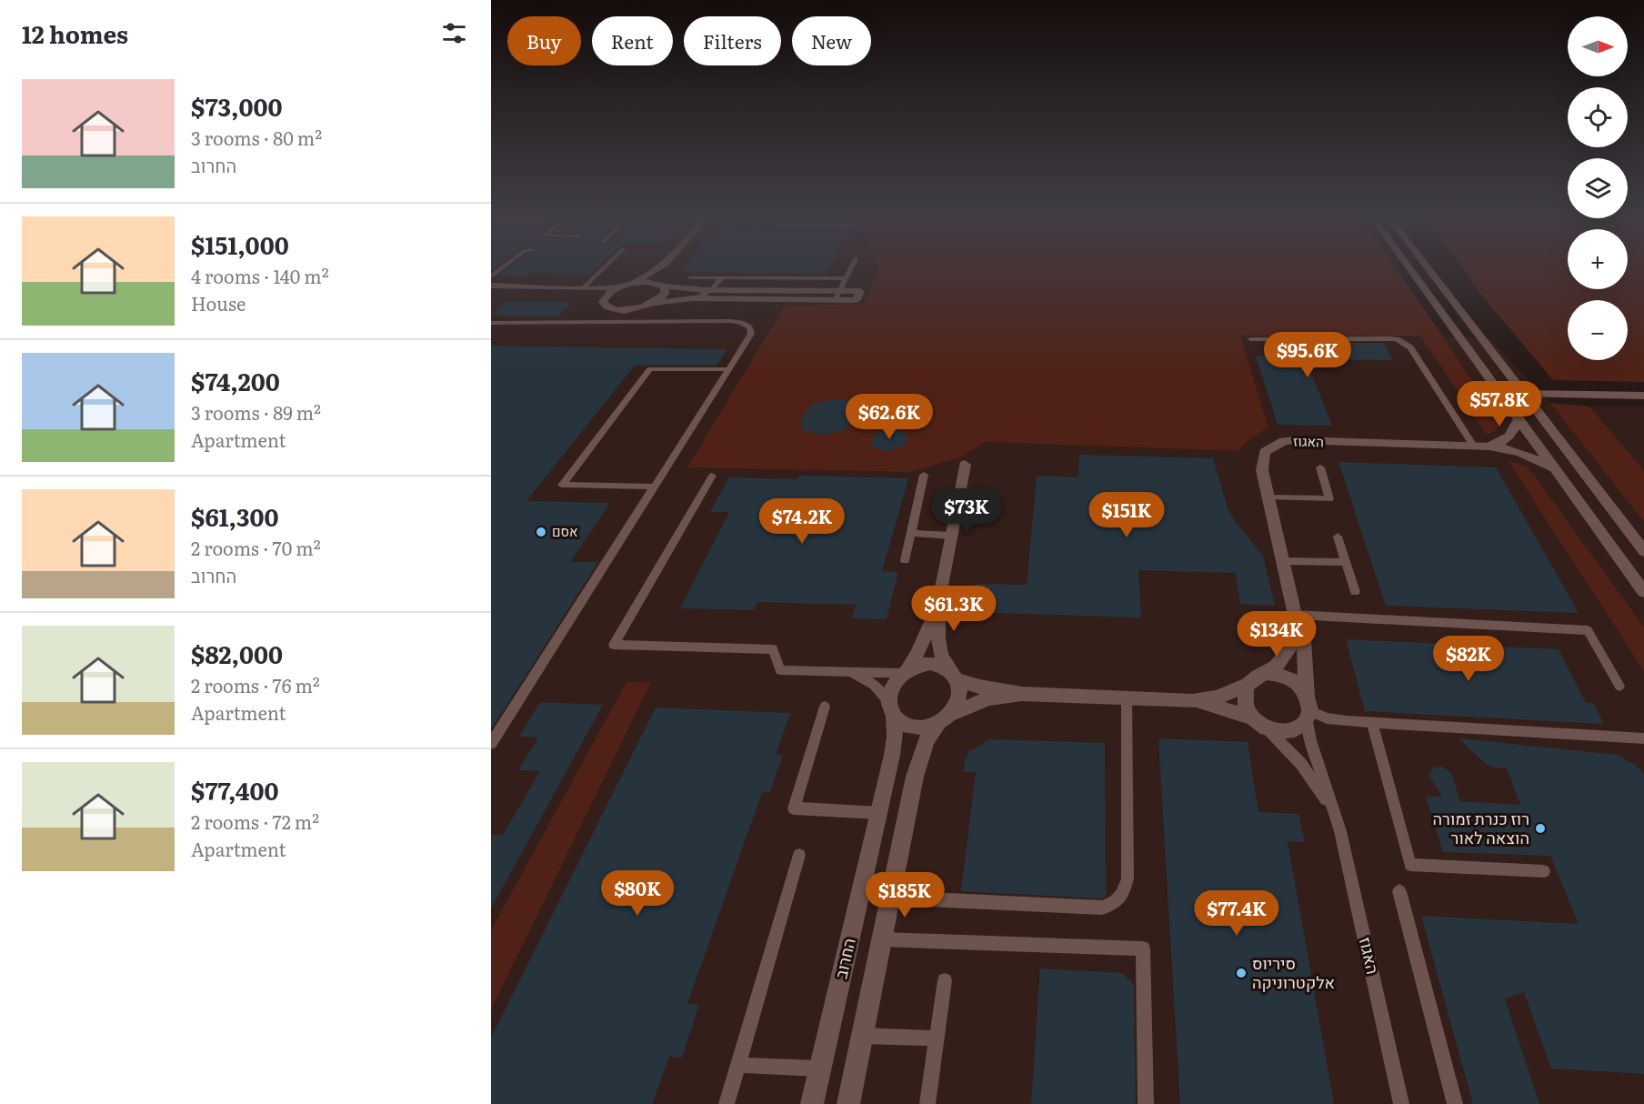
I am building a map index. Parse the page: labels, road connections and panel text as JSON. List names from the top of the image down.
{
  "streets": {
    "street": ["האגוז", "החרוב"]
  },
  "places": ["אסם", "רוז כנרת זמורה הוצאה לאור", "סיריוס אלקטרוניקה"],
  "north": "right",
  "page": {
    "heading": "12 homes",
    "map_buttons": ["+", "−"],
    "chip": [
      "Buy",
      "Rent",
      "Filters",
      "New"
    ],
    "list": [
      {
        "name": "$73,000",
        "note": "3 rooms · 80 m² · החרוב"
      },
      {
        "name": "$151,000",
        "note": "4 rooms · 140 m² · House"
      },
      {
        "name": "$74,200",
        "note": "3 rooms · 89 m² · Apartment"
      },
      {
        "name": "$61,300",
        "note": "2 rooms · 70 m² · החרוב"
      },
      {
        "name": "$82,000",
        "note": "2 rooms · 76 m² · Apartment"
      },
      {
        "name": "$77,400",
        "note": "2 rooms · 72 m² · Apartment"
      }
    ],
    "price": [
      "$95.6K",
      "$57.8K",
      "$62.6K",
      "$73K",
      "$151K",
      "$74.2K",
      "$61.3K",
      "$134K",
      "$82K",
      "$80K",
      "$185K",
      "$77.4K"
    ]
  }
}
